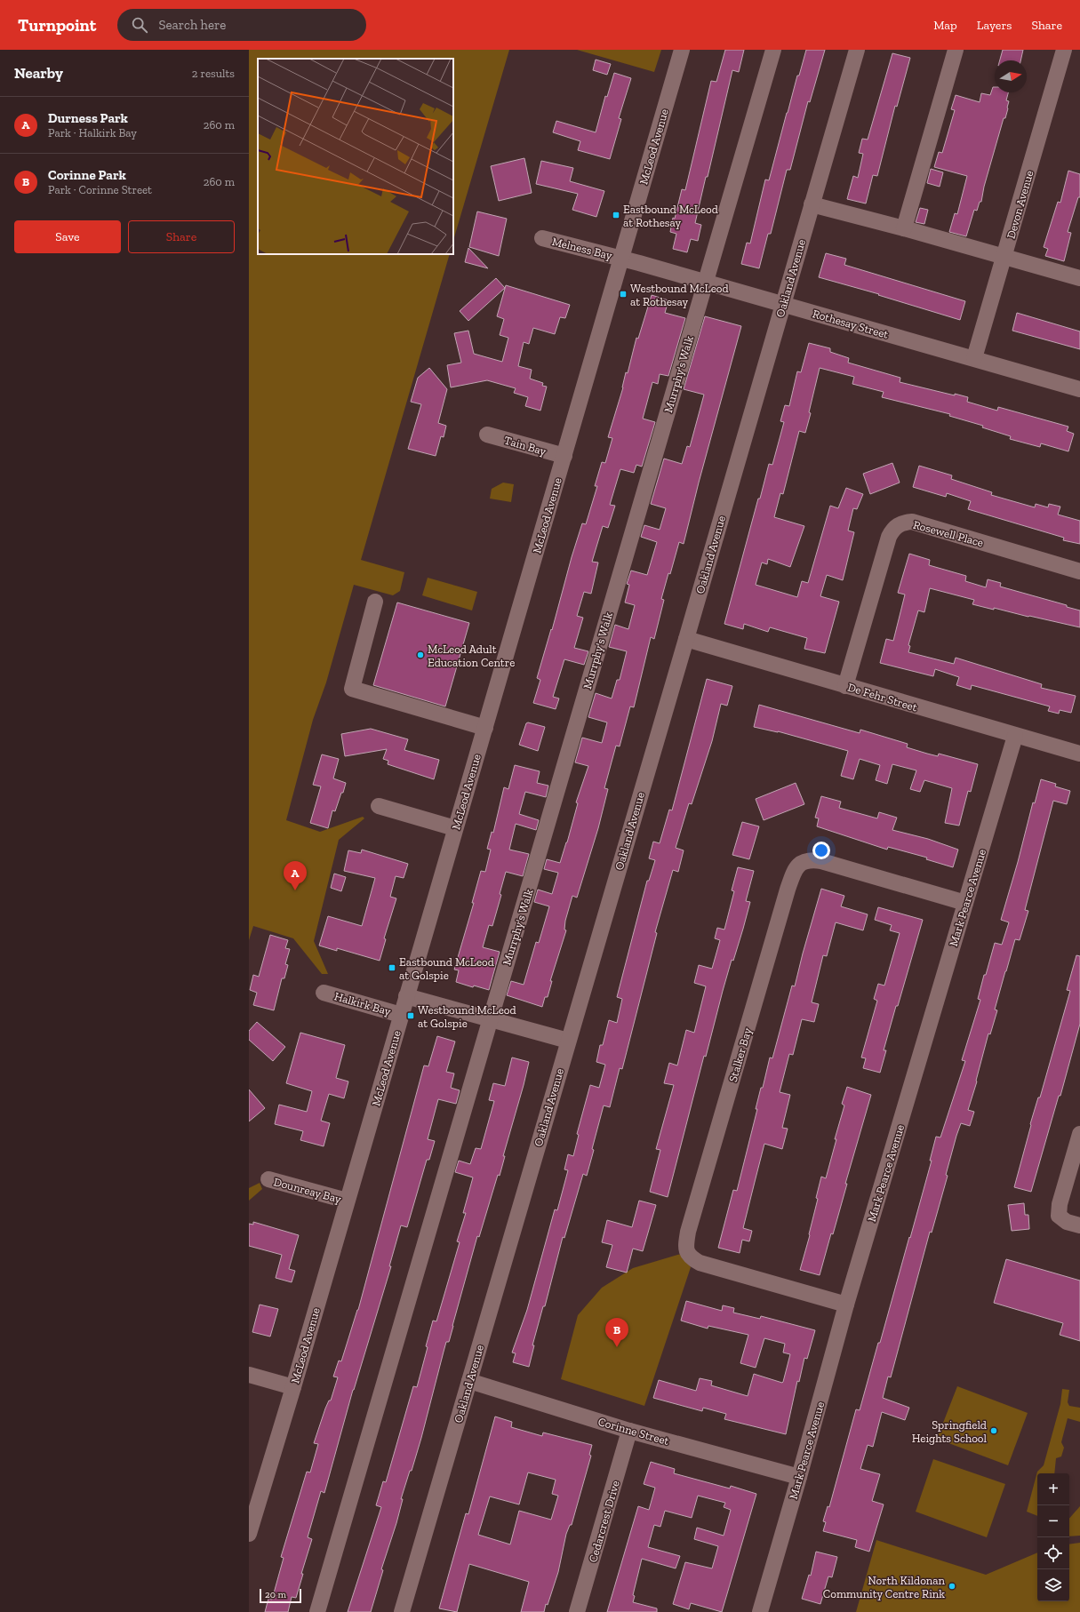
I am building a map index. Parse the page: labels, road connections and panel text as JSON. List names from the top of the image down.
{
  "streets": {
    "street": [
      "McLeod Avenue",
      "Devon Avenue",
      "Melness Bay",
      "Oakland Avenue",
      "Rothesay Street",
      "Murrphy's Walk",
      "Tain Bay",
      "Rosewell Place",
      "De Fehr Street",
      "Mark Pearce Avenue",
      "Halkirk Bay",
      "Stalker Bay",
      "Dounreay Bay",
      "Corinne Street",
      "Cedarcrest Drive"
    ]
  },
  "crossings": [
    ["McLeod Avenue", "Melness Bay"],
    ["McLeod Avenue", "Rothesay Street"],
    ["McLeod Avenue", "Tain Bay"],
    ["McLeod Avenue", "Halkirk Bay"],
    ["McLeod Avenue", "Dounreay Bay"],
    ["Devon Avenue", "Rothesay Street"],
    ["Melness Bay", "Rothesay Street"],
    ["Oakland Avenue", "Rothesay Street"],
    ["Oakland Avenue", "De Fehr Street"],
    ["Oakland Avenue", "Corinne Street"],
    ["Rothesay Street", "Murrphy's Walk"],
    ["Rosewell Place", "De Fehr Street"],
    ["De Fehr Street", "Mark Pearce Avenue"],
    ["Mark Pearce Avenue", "Stalker Bay"],
    ["Mark Pearce Avenue", "Corinne Street"],
    ["Corinne Street", "Cedarcrest Drive"]
  ],
  "places": {
    "transit": [
      "Eastbound McLeod at Rothesay",
      "Westbound McLeod at Rothesay",
      "Eastbound McLeod at Golspie",
      "Westbound McLeod at Golspie"
    ],
    "other": ["McLeod Adult Education Centre", "Springfield Heights School", "North Kildonan Community Centre Rink"]
  },
  "scale_bar": "20 m",
  "north": "right",
  "page": {
    "header": "Turnpoint",
    "search": "Search here",
    "nav": ["Map", "Layers", "Share"],
    "heading": ["Nearby", "2 results"],
    "list": [
      {
        "mark": "A",
        "name": "Durness Park",
        "note": "Park · Halkirk Bay",
        "value": "260 m"
      },
      {
        "mark": "B",
        "name": "Corinne Park",
        "note": "Park · Corinne Street",
        "value": "260 m"
      }
    ],
    "buttons": ["Save", "Share"],
    "pins": ["A", "B"],
    "map_buttons": ["+", "−"],
    "scale": "20 m"
  }
}
